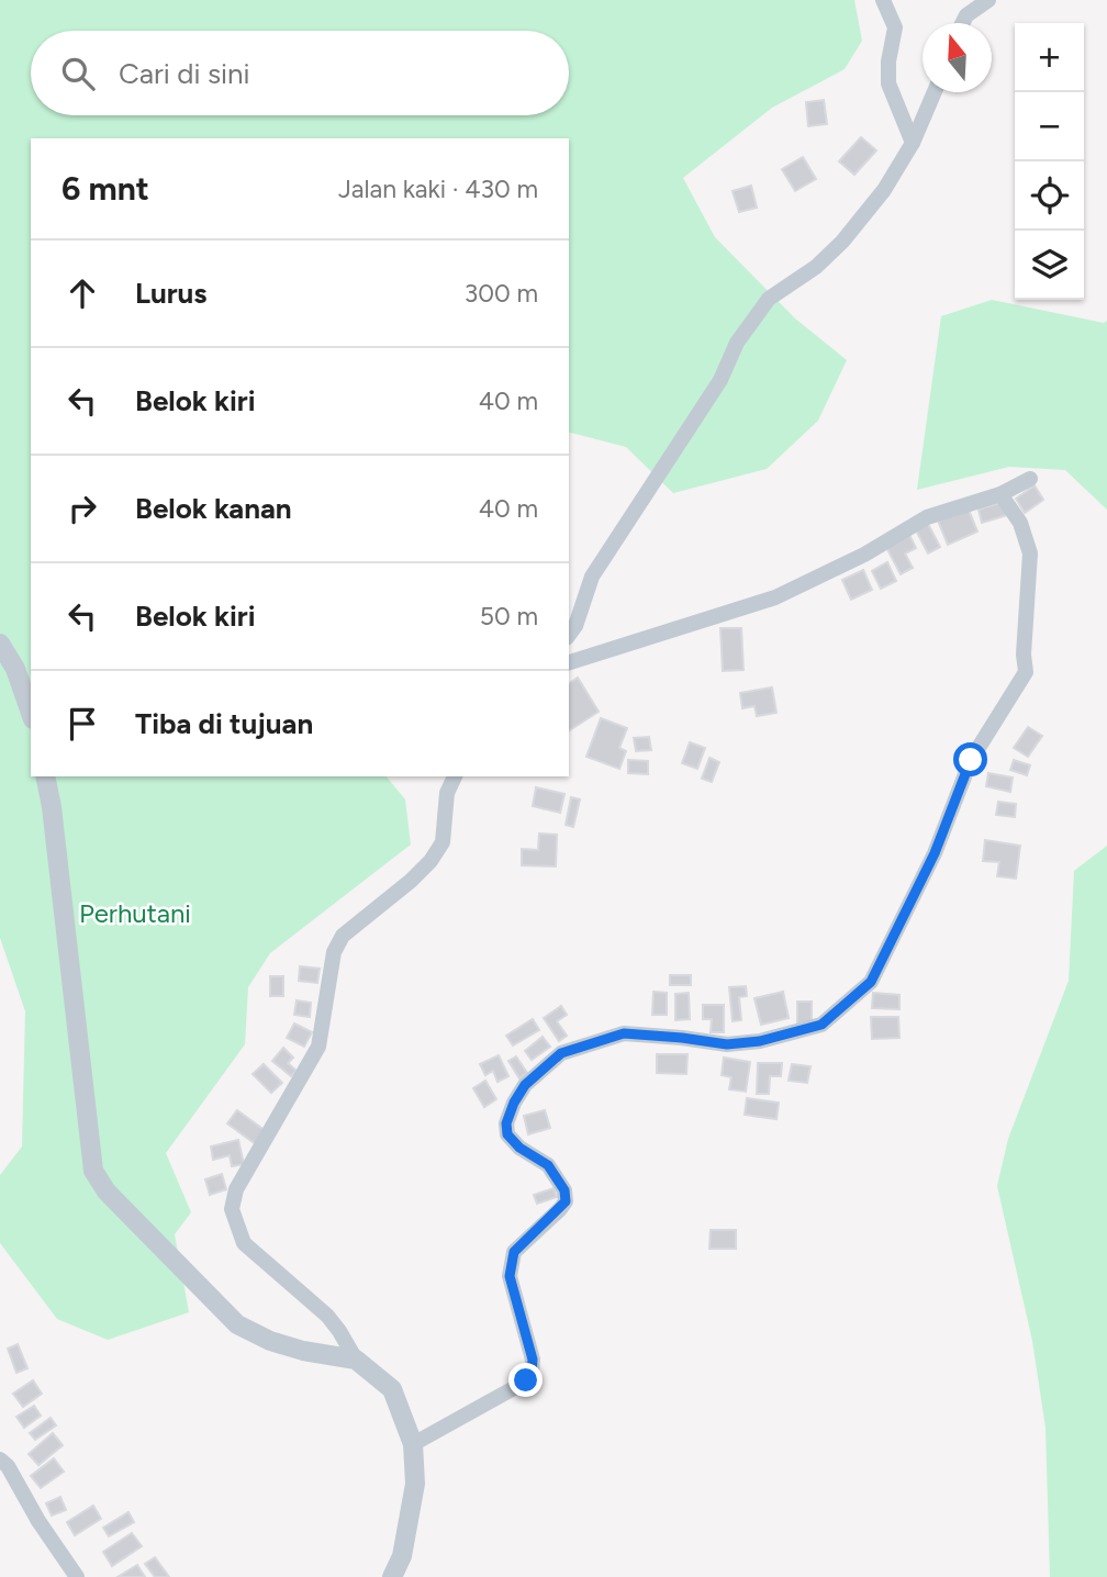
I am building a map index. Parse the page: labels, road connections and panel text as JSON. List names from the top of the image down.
{
  "parks": ["Perhutani"],
  "north": "top",
  "page": {
    "map_buttons": ["+", "−"],
    "search": "Cari di sini",
    "heading": ["6 mnt", "Jalan kaki · 430 m"],
    "list": [
      ["Lurus", "300 m"],
      ["Belok kiri", "40 m"],
      ["Belok kanan", "40 m"],
      ["Belok kiri", "50 m"],
      "Tiba di tujuan"
    ]
  }
}
